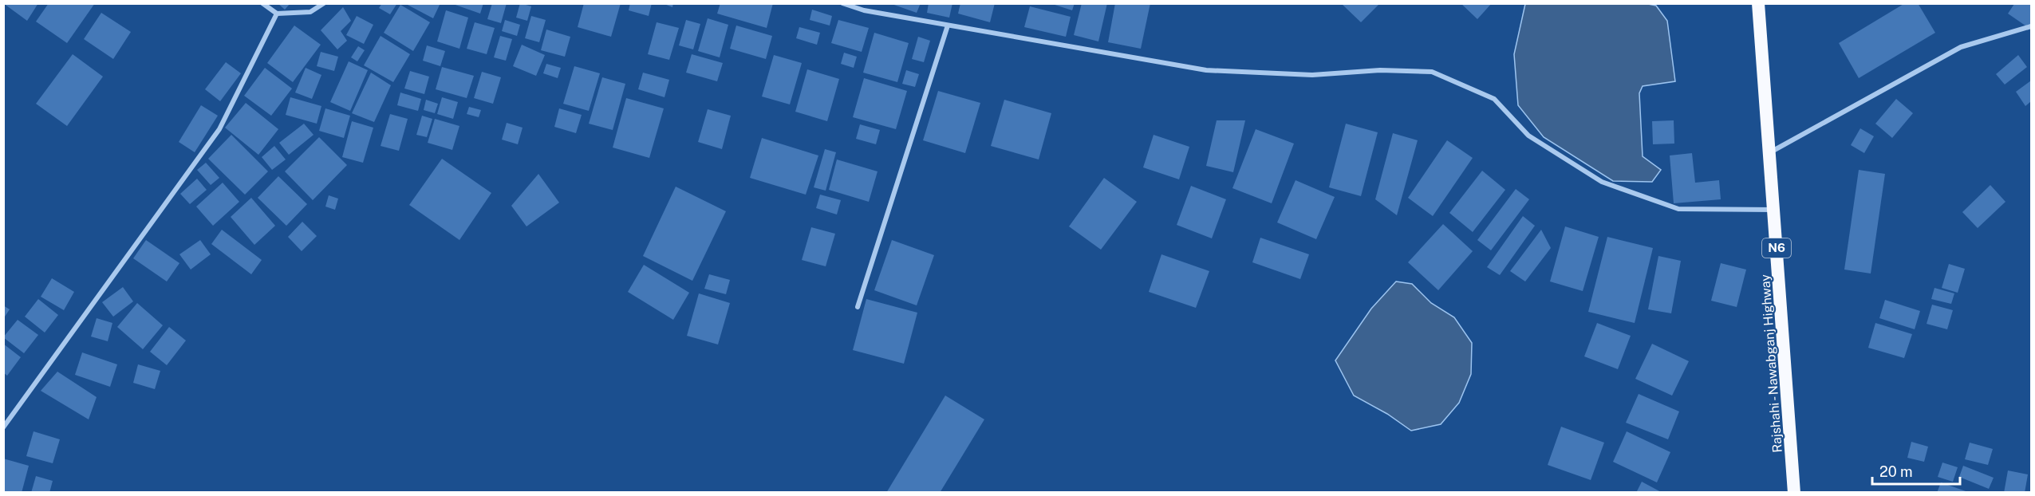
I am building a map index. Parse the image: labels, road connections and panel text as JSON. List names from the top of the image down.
{
  "streets": {
    "highway": ["N6", "Rajshahi - Nawabganj Highway"]
  },
  "scale_bar": "20 m"
}
